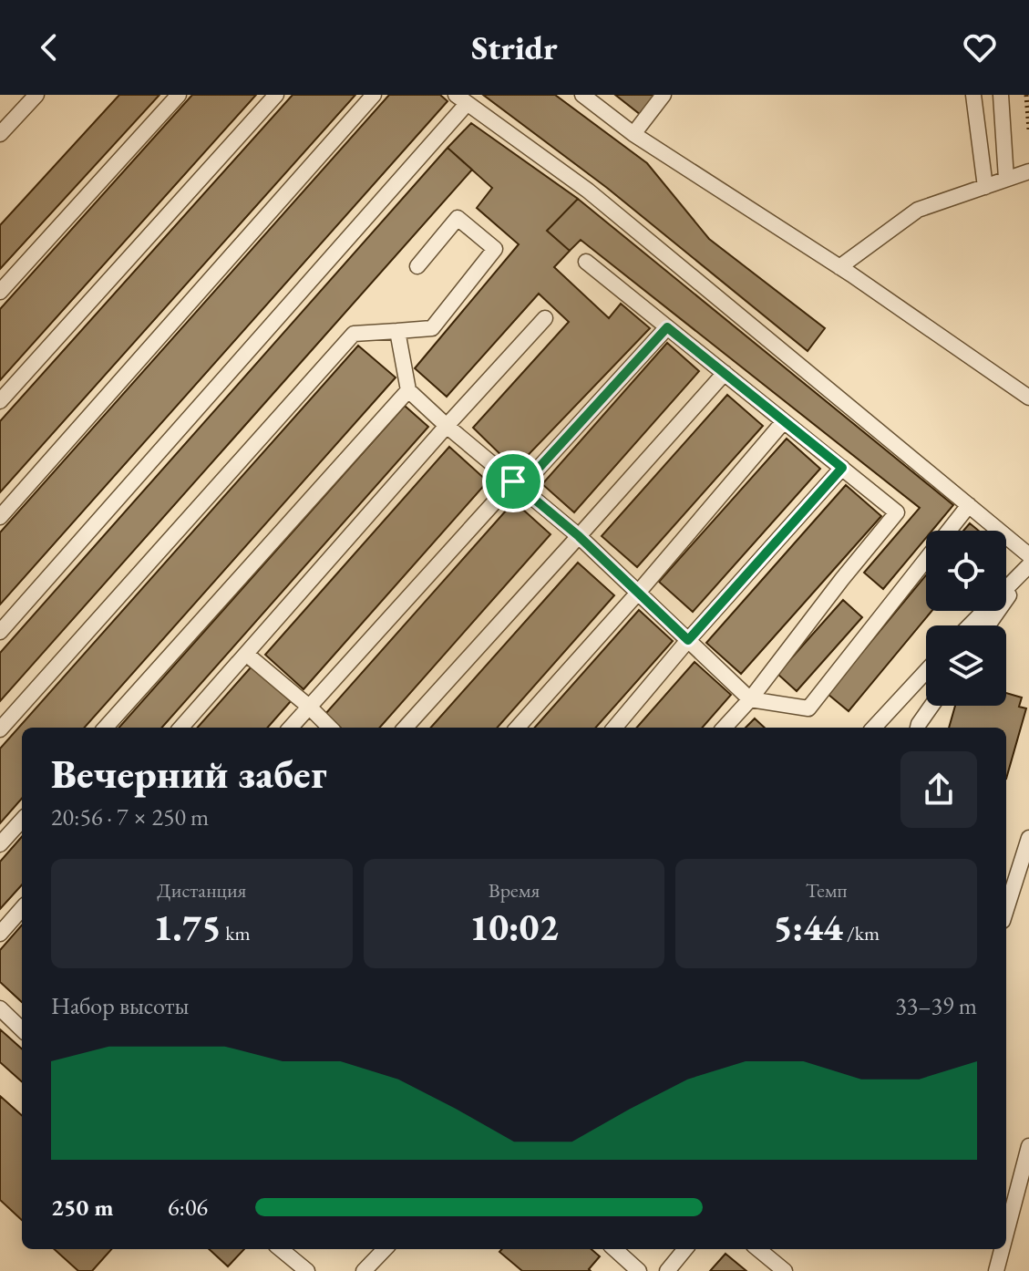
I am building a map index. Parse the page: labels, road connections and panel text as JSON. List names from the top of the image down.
{
  "page": {
    "header": "Stridr",
    "heading": ["Вечерний забег", "20:56 · 7 × 250 m"],
    "stats": [
      ["Дистанция", "1.75 km"],
      ["Время", "10:02"],
      ["Темп", "5:44 /km"]
    ],
    "chart": ["Набор высоты", "33–39 m"],
    "list": [
      {
        "name": "250 m",
        "note": "6:06"
      }
    ]
  }
}
